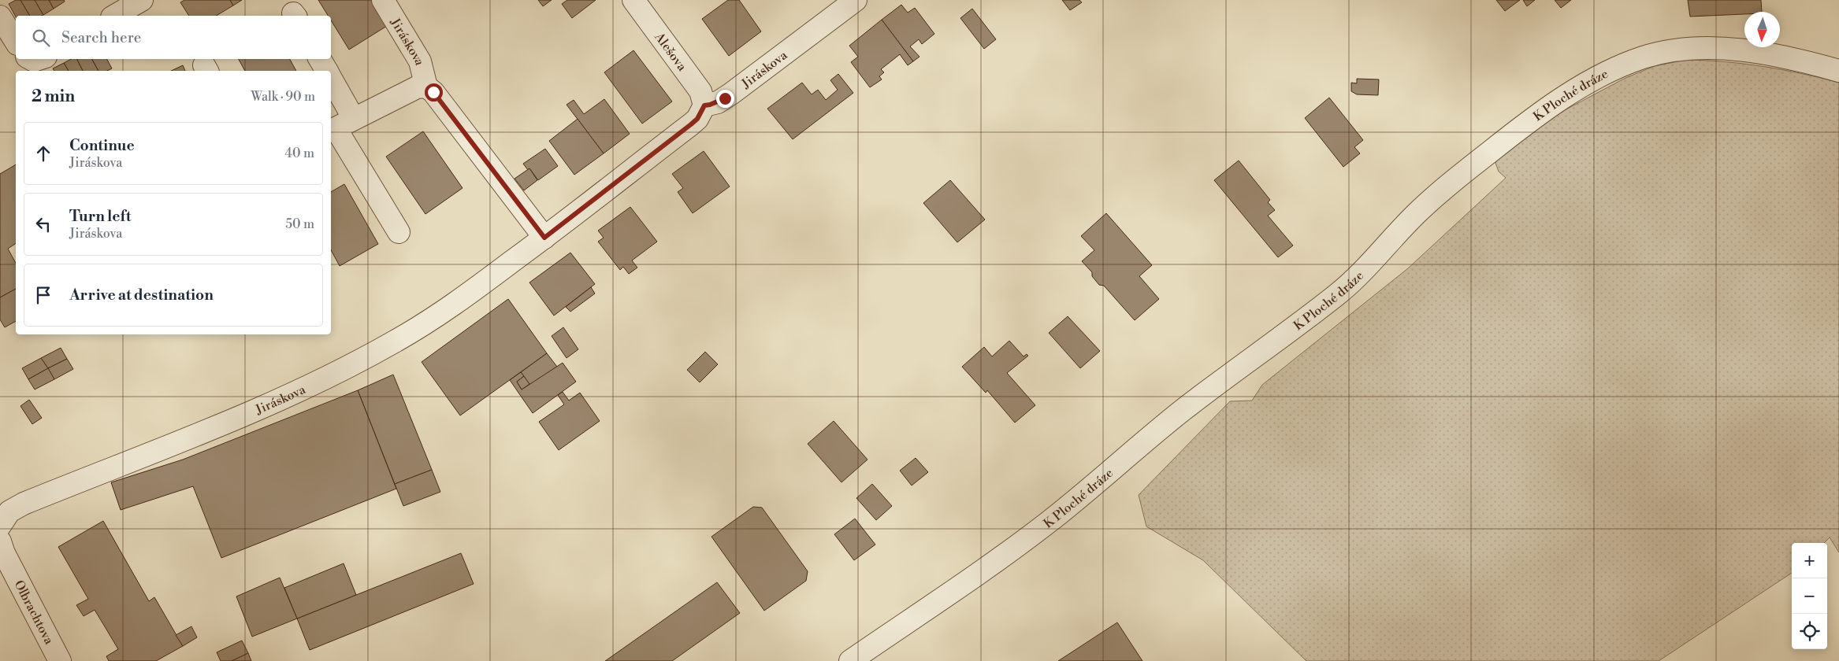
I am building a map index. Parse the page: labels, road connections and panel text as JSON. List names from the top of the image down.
{
  "streets": {
    "street": [
      "Jiráskova",
      "Alešova",
      "K Ploché dráze",
      "Olbrachtova"
    ]
  },
  "crossings": [
    ["Jiráskova", "Alešova"]
  ],
  "north": "bottom",
  "page": {
    "search": "Search here",
    "heading": ["2 min", "Walk · 90 m"],
    "list": [
      ["Continue", "Jiráskova", "40 m"],
      ["Turn left", "Jiráskova", "50 m"],
      "Arrive at destination"
    ],
    "map_buttons": ["+", "−"]
  }
}
